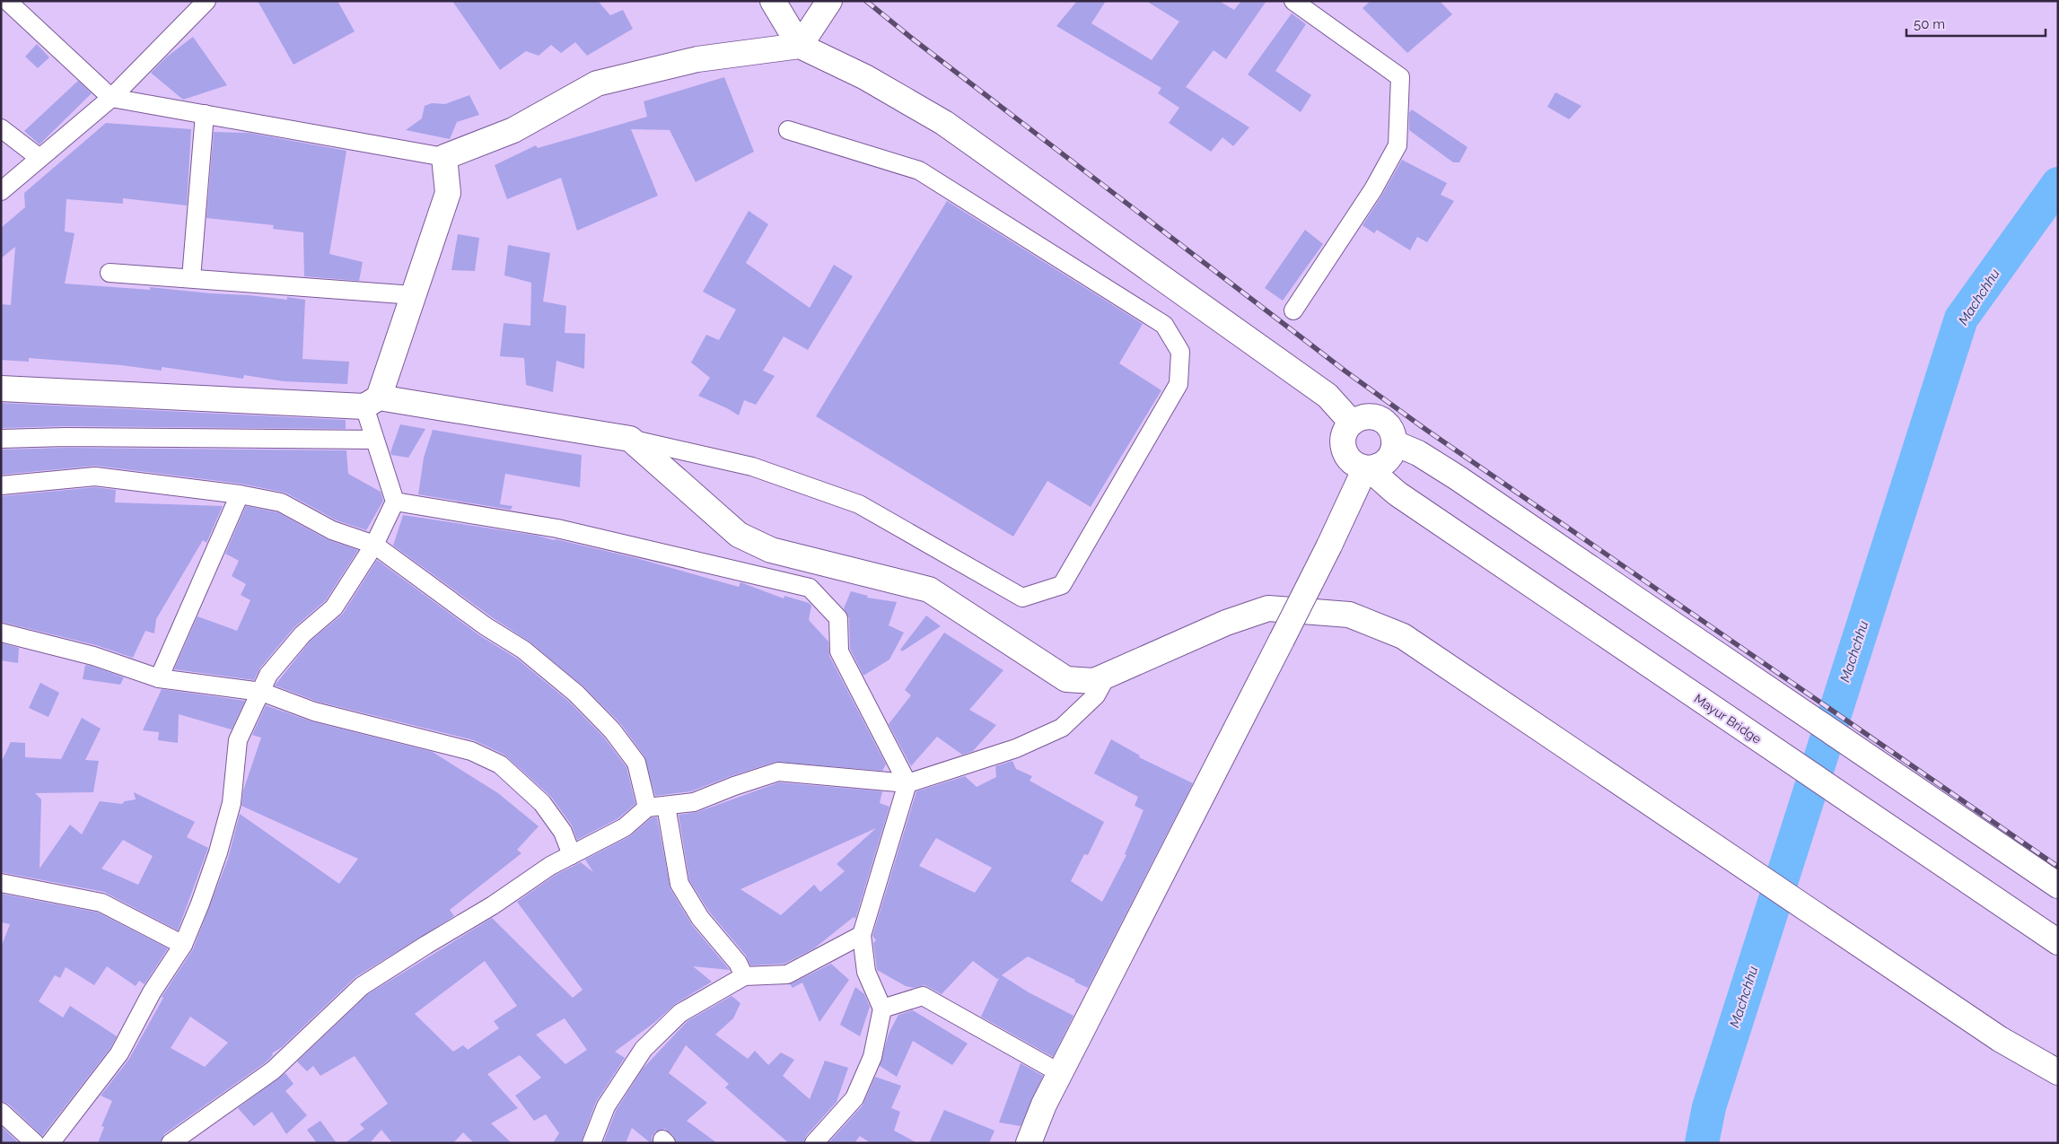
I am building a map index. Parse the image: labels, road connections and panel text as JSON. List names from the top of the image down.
{
  "streets": {
    "main road": ["Mayur Bridge"]
  },
  "water": ["Machchhu"],
  "scale_bar": "50 m"
}
